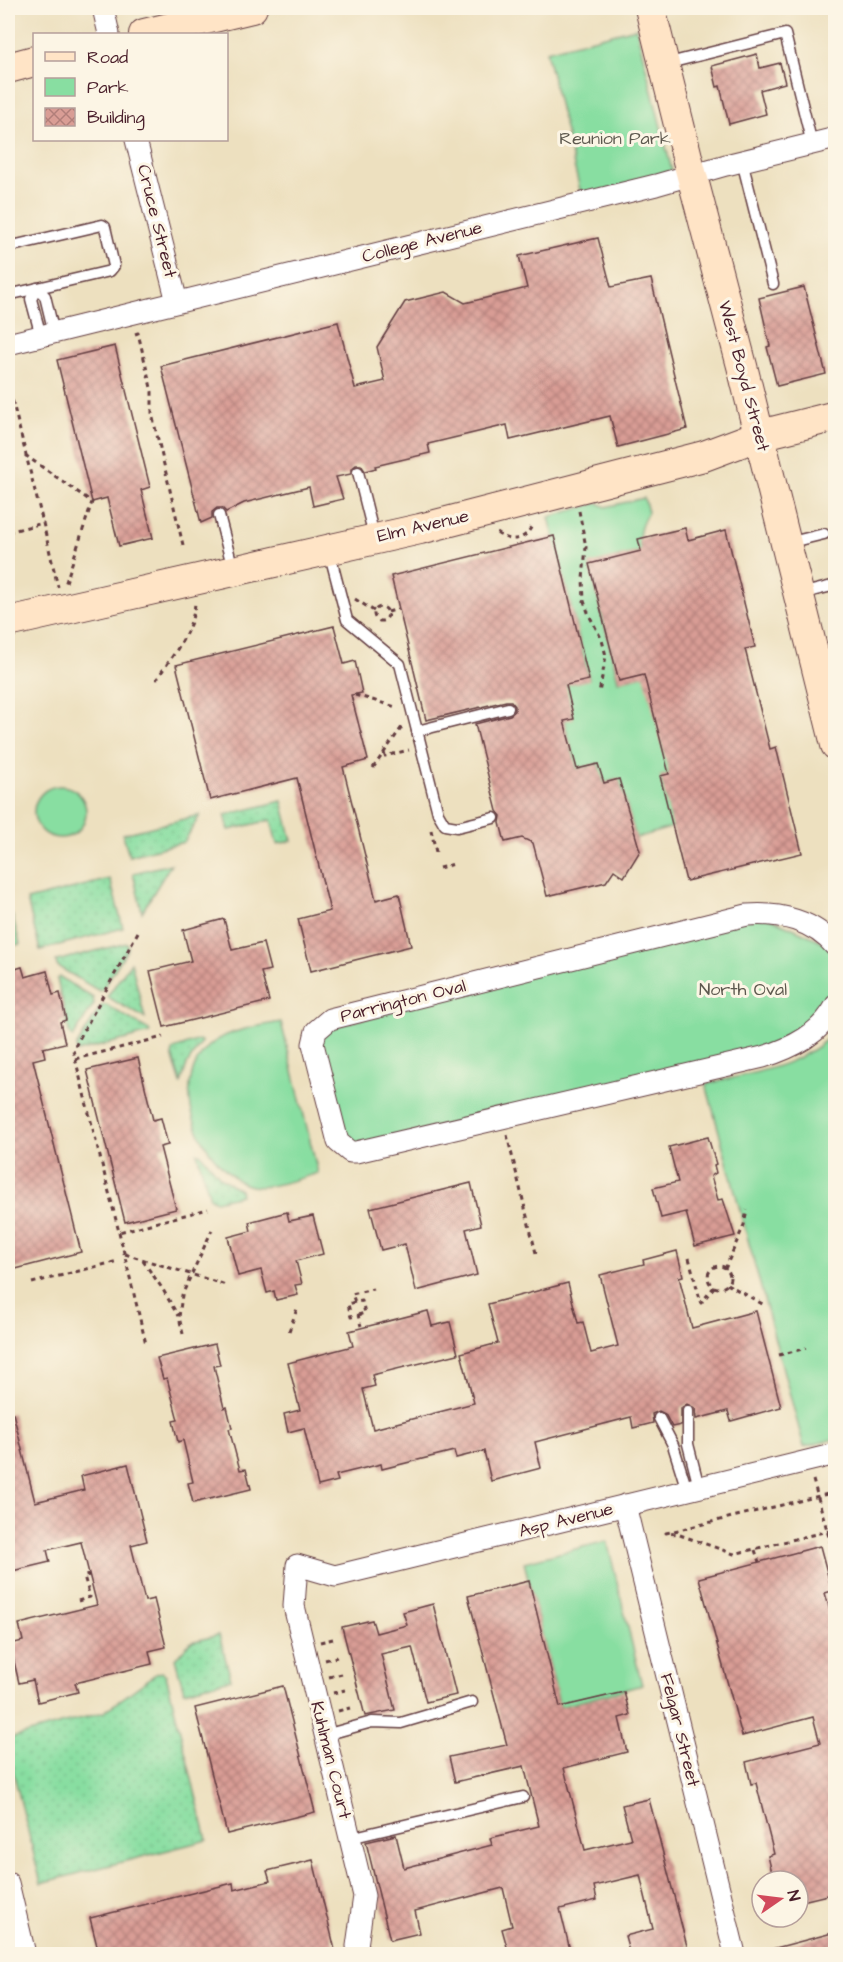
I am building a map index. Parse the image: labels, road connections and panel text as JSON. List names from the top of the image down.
{
  "streets": {
    "street": [
      "Cruce Street",
      "College Avenue",
      "West Boyd Street",
      "Elm Avenue",
      "Parrington Oval",
      "Asp Avenue",
      "Felgar Street",
      "Kuhlman Court"
    ]
  },
  "crossings": [
    ["Cruce Street", "College Avenue"],
    ["College Avenue", "West Boyd Street"],
    ["West Boyd Street", "Elm Avenue"],
    ["Asp Avenue", "Felgar Street"],
    ["Asp Avenue", "Kuhlman Court"]
  ],
  "parks": ["Reunion Park", "North Oval"],
  "legend": ["Road", "Park", "Building"],
  "north": "right"
}
